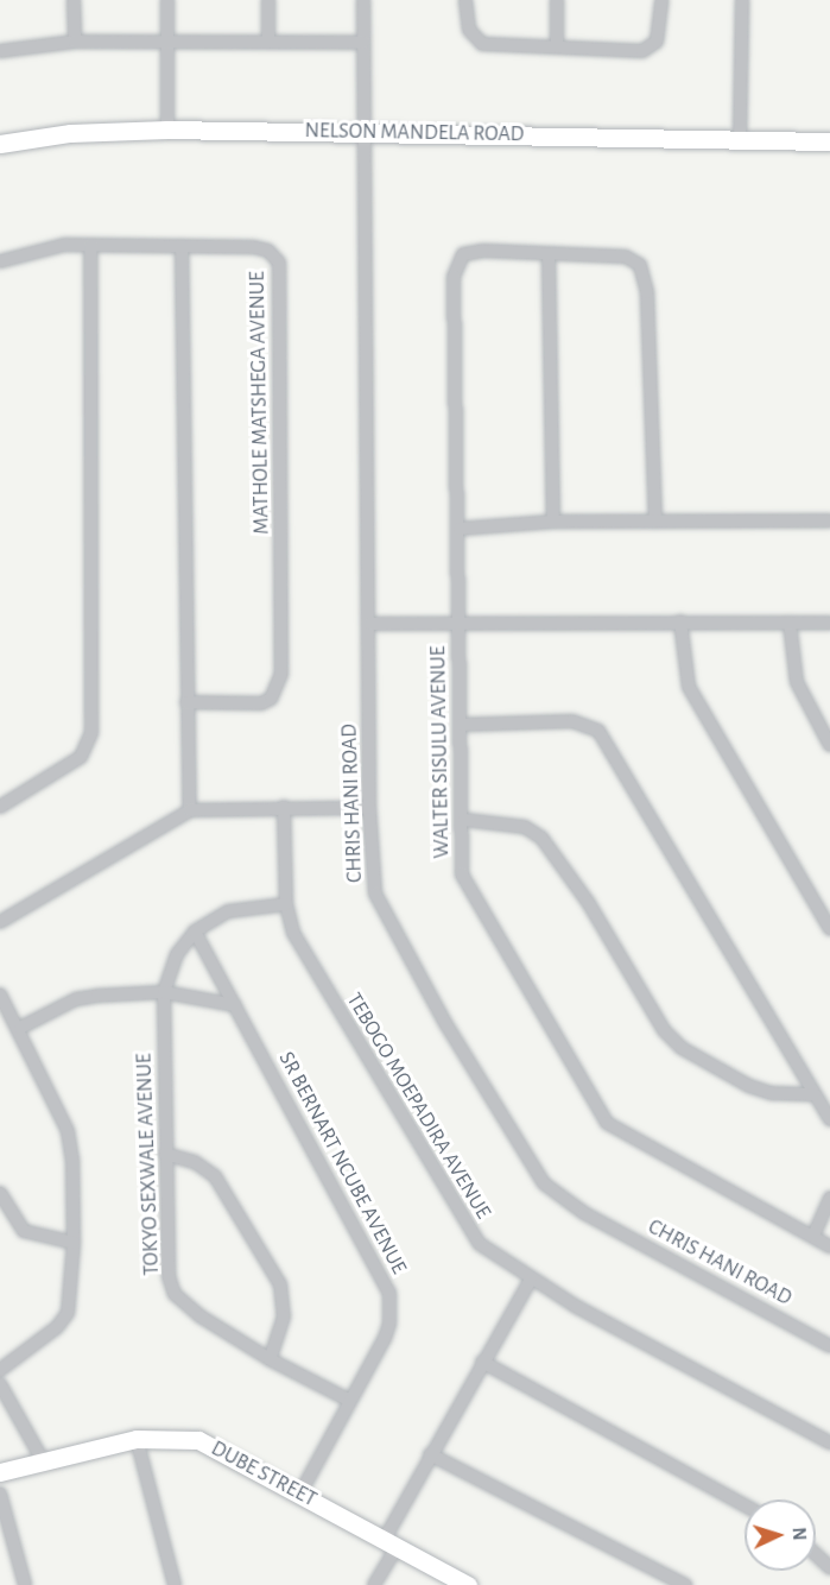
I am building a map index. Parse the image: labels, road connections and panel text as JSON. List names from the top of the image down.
{
  "streets": {
    "street": [
      "NELSON MANDELA ROAD",
      "MATHOLE MATSHEGA AVENUE",
      "WALTER SISULU AVENUE",
      "CHRIS HANI ROAD",
      "TEBOGO MOEPADIRA AVENUE",
      "SR BERNART NCUBE AVENUE",
      "TOKYO SEXWALE AVENUE",
      "DUBE STREET"
    ]
  },
  "crossings": [
    ["NELSON MANDELA ROAD", "CHRIS HANI ROAD"],
    ["TEBOGO MOEPADIRA AVENUE", "TOKYO SEXWALE AVENUE"],
    ["SR BERNART NCUBE AVENUE", "TOKYO SEXWALE AVENUE"],
    ["SR BERNART NCUBE AVENUE", "DUBE STREET"]
  ],
  "north": "right"
}
